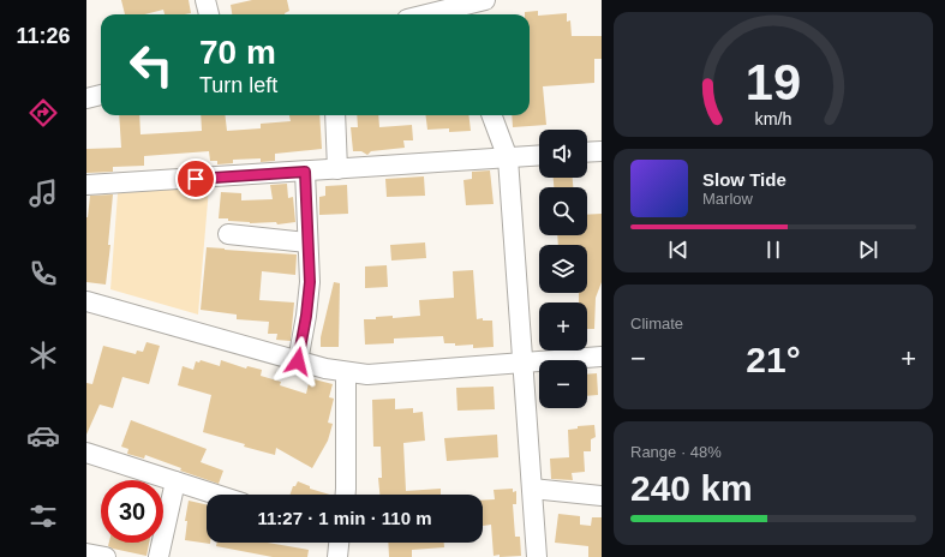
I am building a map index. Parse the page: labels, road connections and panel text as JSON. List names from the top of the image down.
{
  "page": {
    "tabs": "11:26",
    "turn": ["70 m", "Turn left"],
    "map_buttons": ["+", "−"],
    "song": ["Slow Tide", "Marlow"],
    "tile": [
      "Climate",
      ["Range · 48%", "240 km"]
    ],
    "heat": ["−", "21°", "+"],
    "limit": "30",
    "trip": "11:27 · 1 min · 110 m",
    "gauge": ["19", "km/h"]
  }
}
